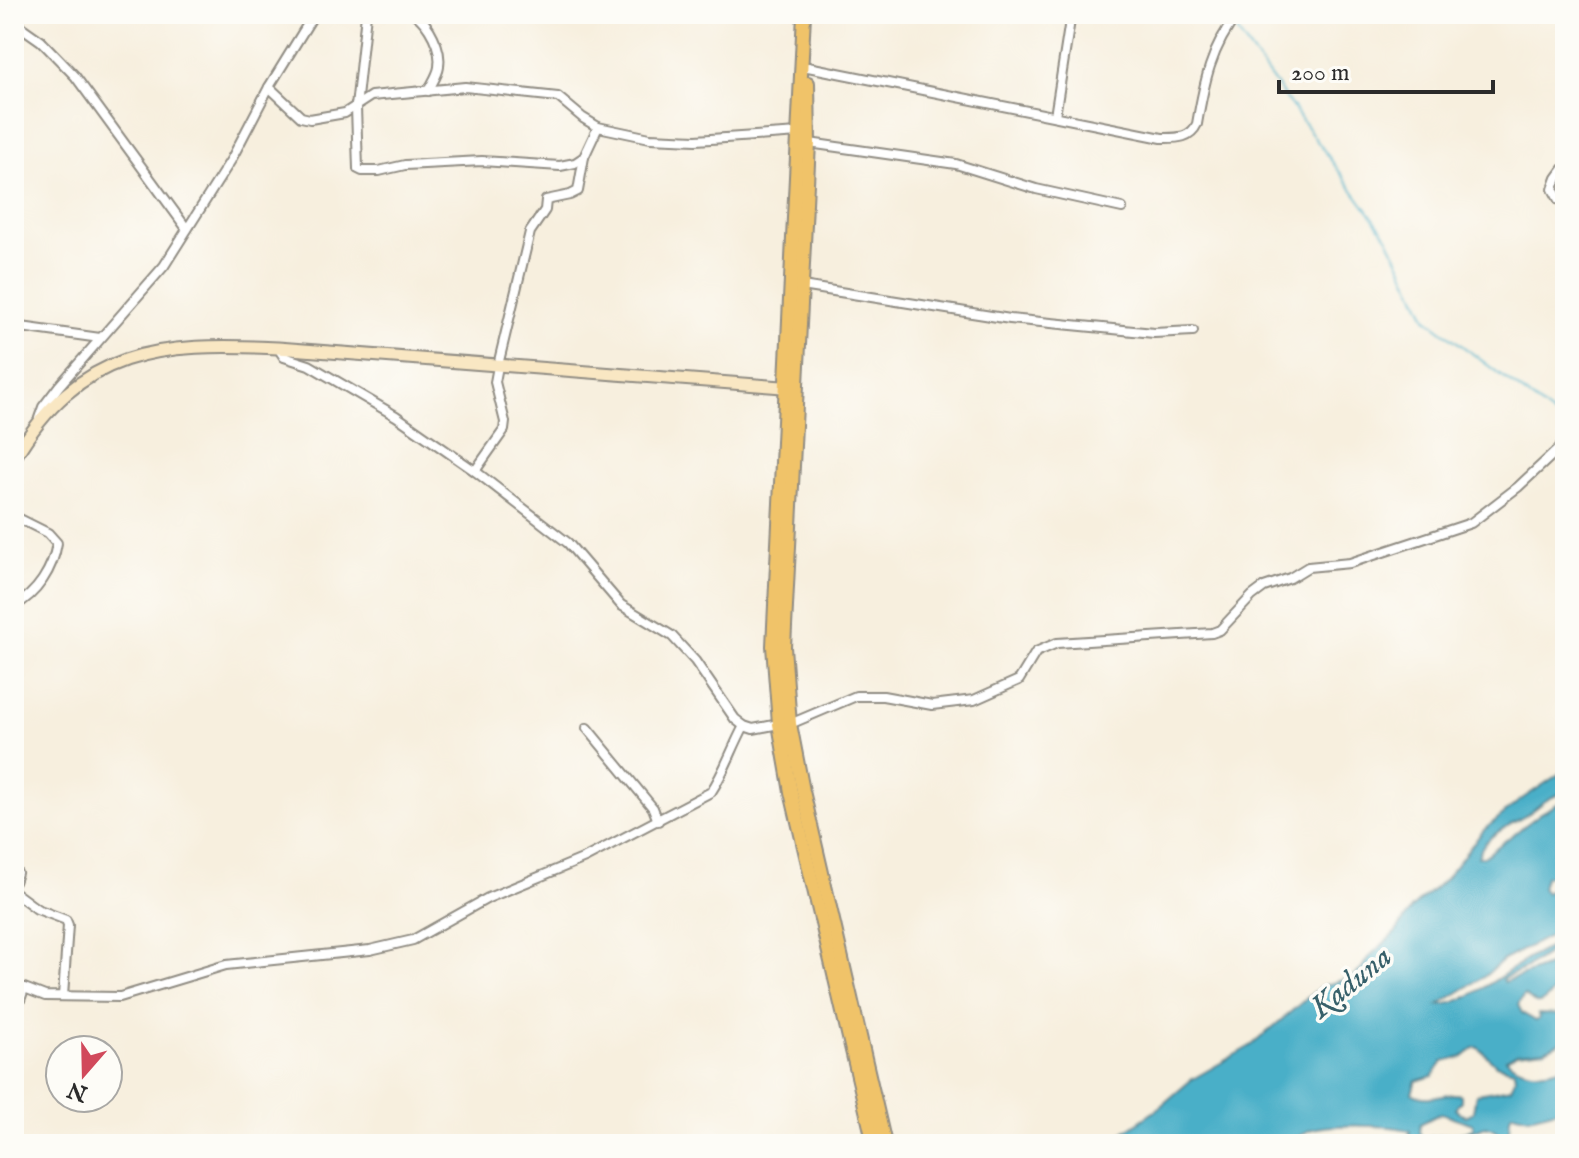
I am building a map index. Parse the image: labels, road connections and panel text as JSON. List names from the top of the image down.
{
  "water": ["Kaduna"],
  "scale_bar": "200 m",
  "north": "bottom"
}
